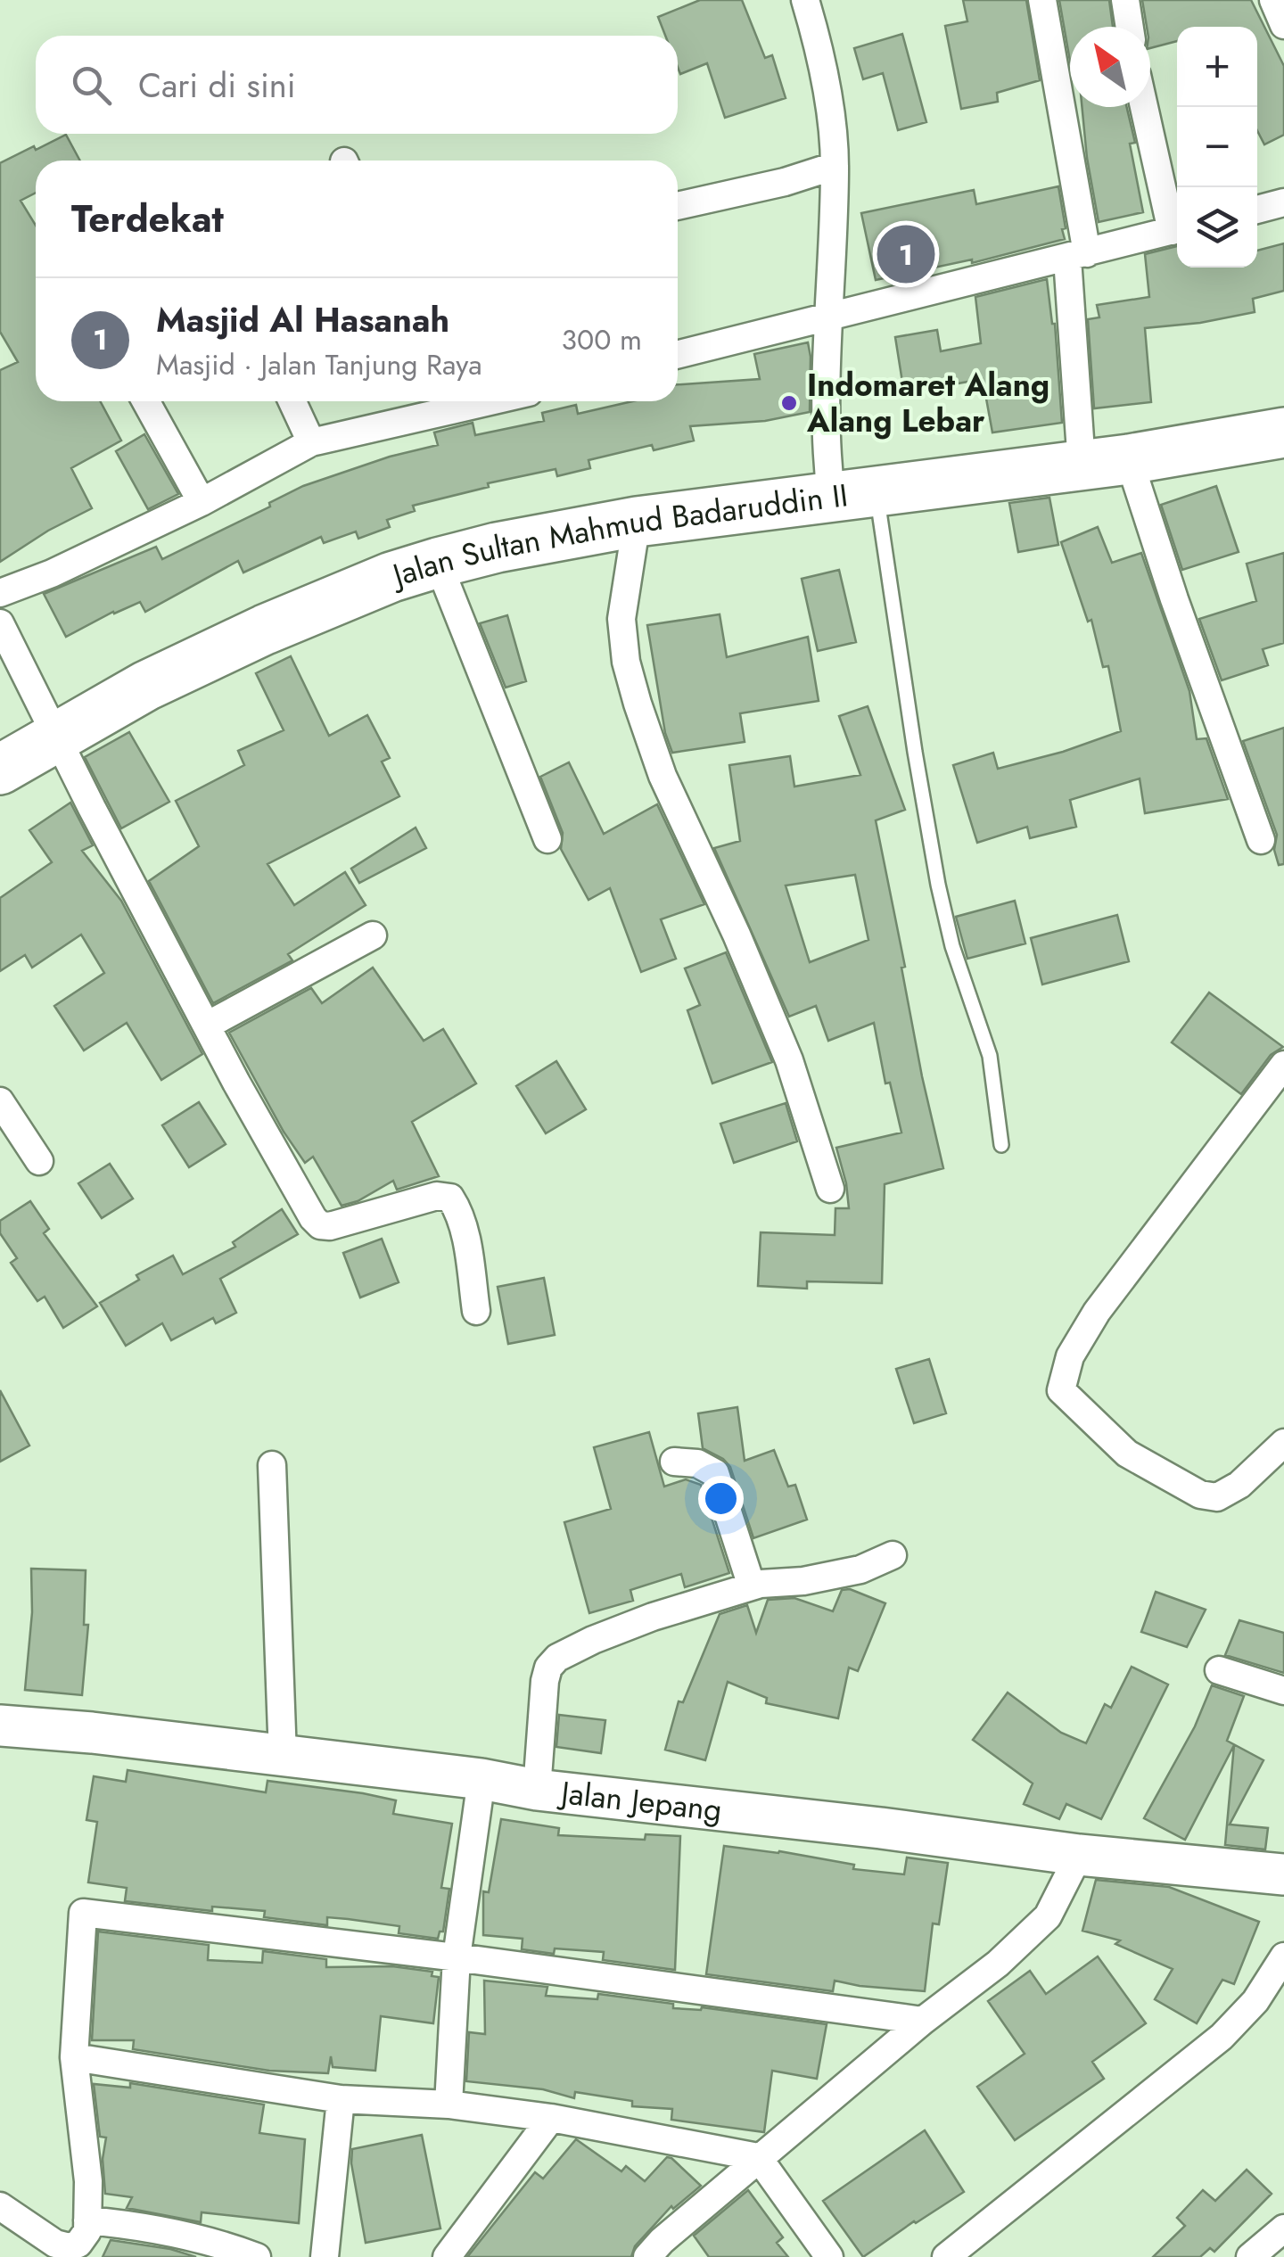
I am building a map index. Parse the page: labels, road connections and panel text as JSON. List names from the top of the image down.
{
  "streets": {
    "highway": ["Jalan Sultan Mahmud Badaruddin II"],
    "street": ["Jalan Jepang"]
  },
  "places": ["Indomaret Alang Alang Lebar"],
  "north": "top left",
  "page": {
    "map_buttons": ["+", "−"],
    "search": "Cari di sini",
    "heading": "Terdekat",
    "pins": "1",
    "list": [
      {
        "mark": "1",
        "name": "Masjid Al Hasanah",
        "note": "Masjid · Jalan Tanjung Raya",
        "value": "300 m"
      }
    ]
  }
}
